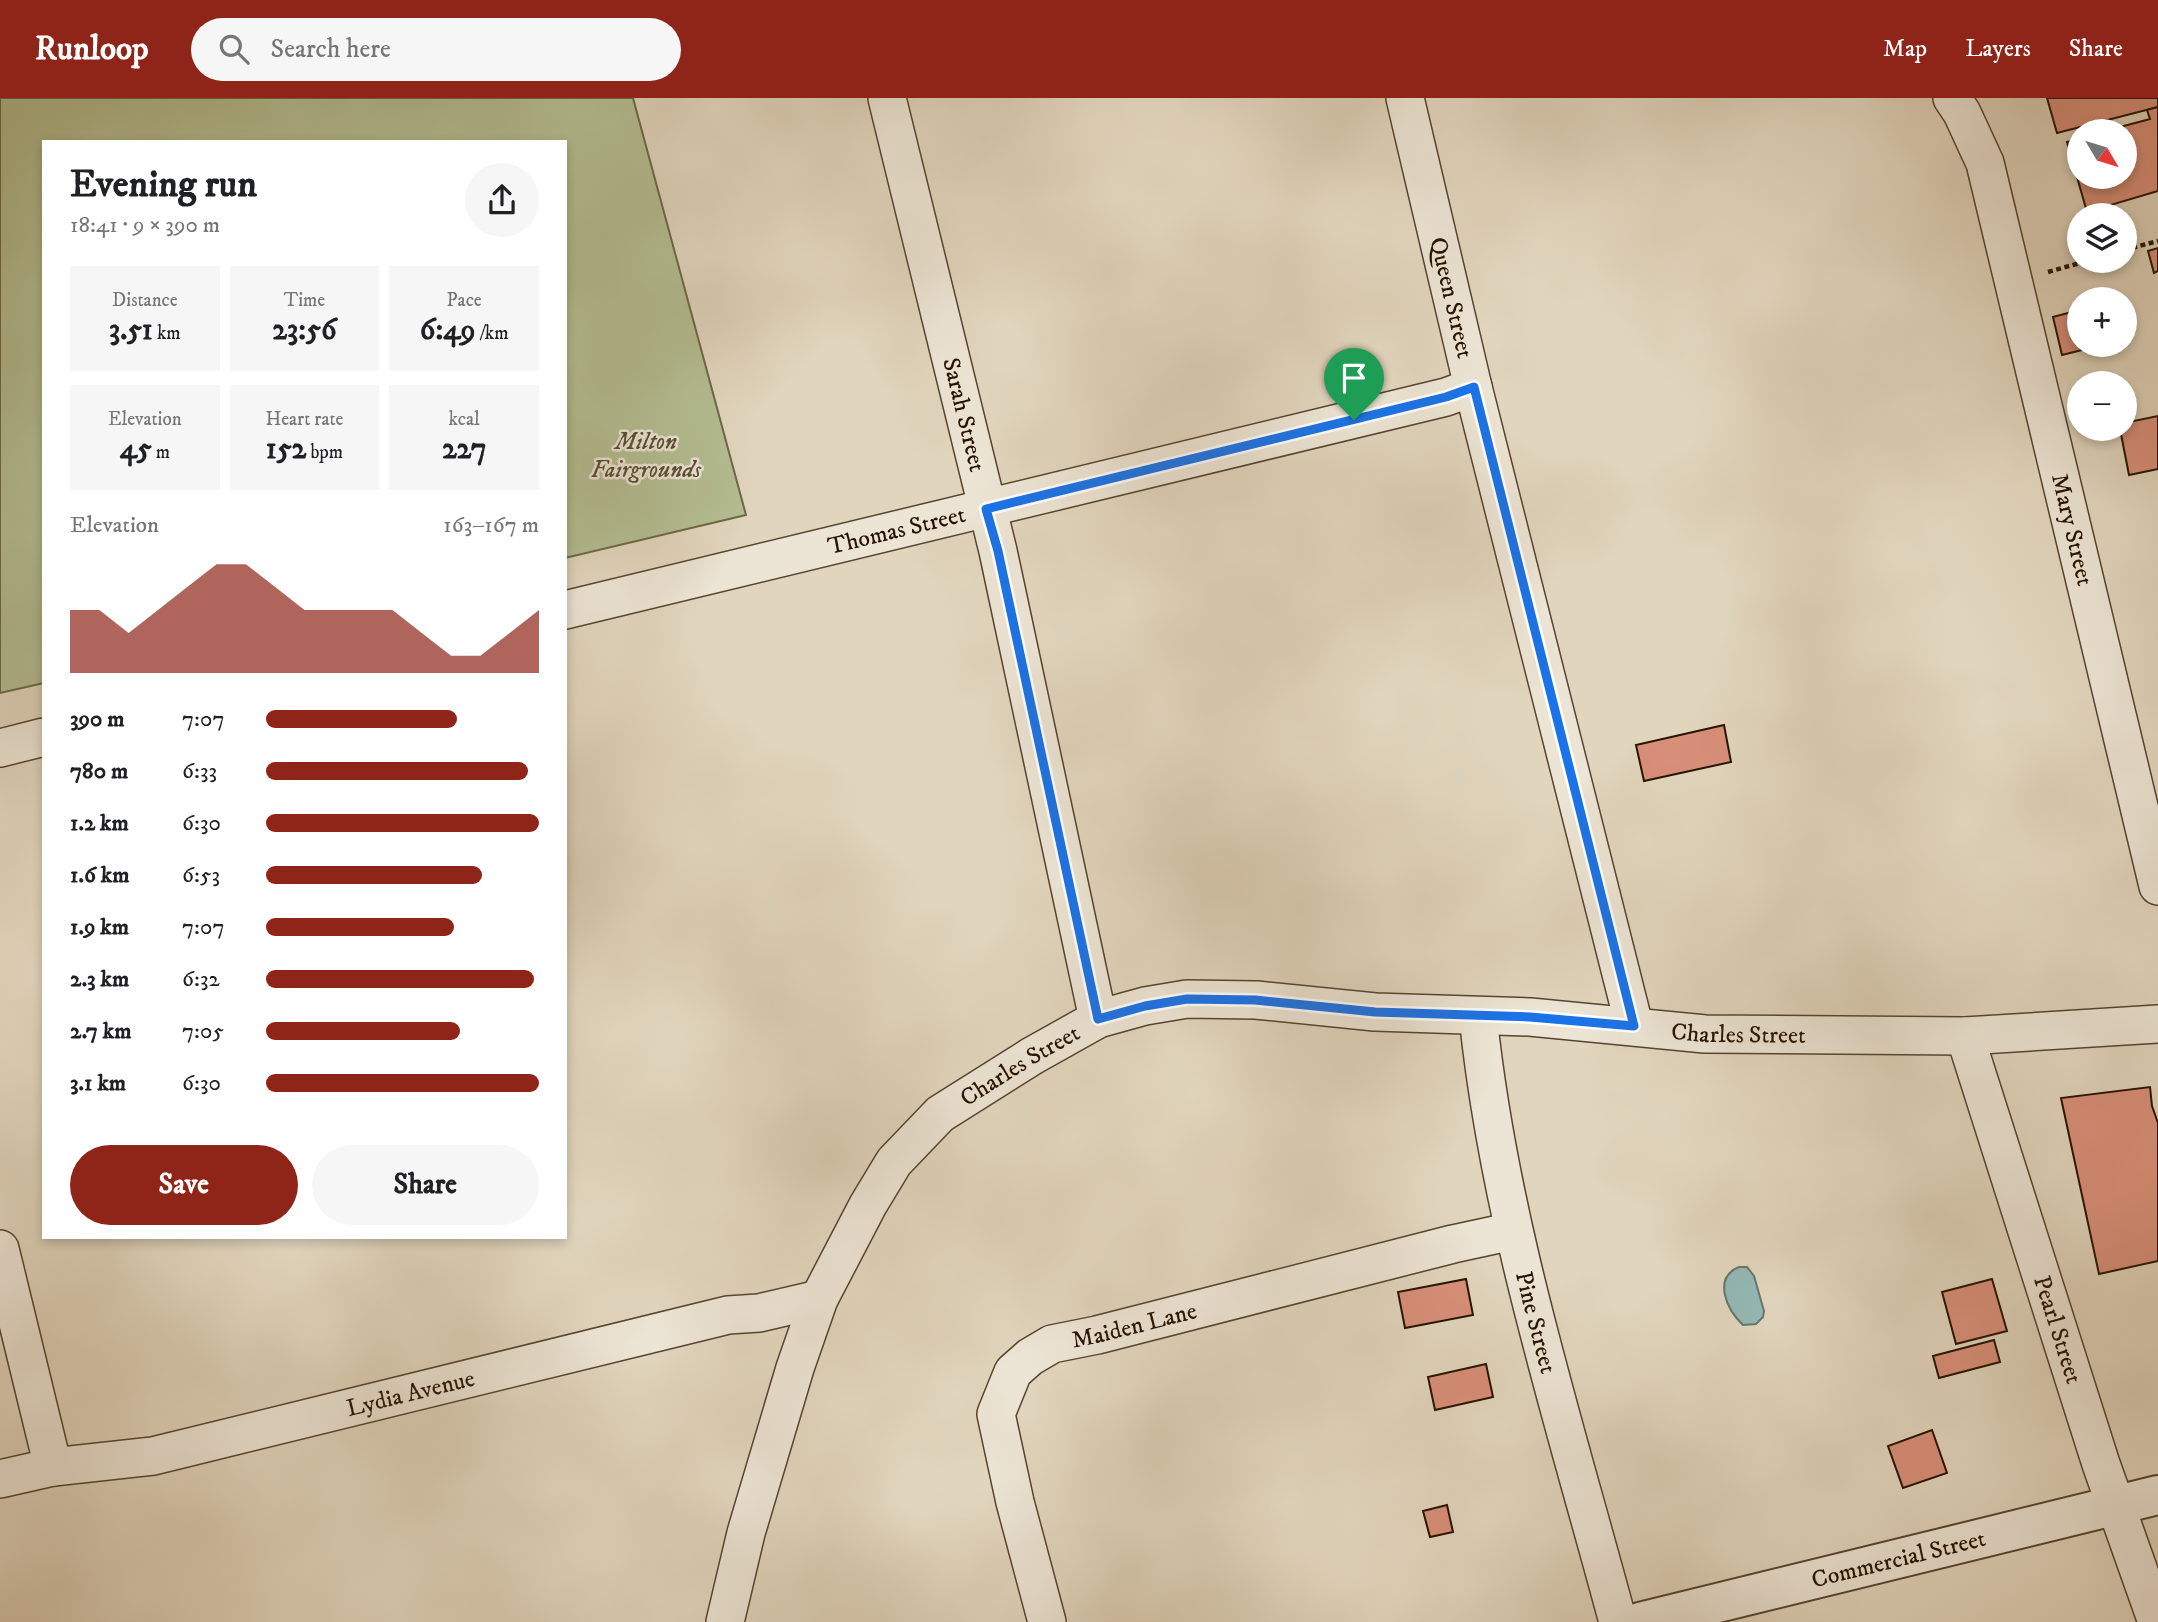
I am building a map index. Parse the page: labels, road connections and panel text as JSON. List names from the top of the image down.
{
  "streets": {
    "street": [
      "Queen Street",
      "Sarah Street",
      "Thomas Street",
      "Mary Street",
      "Charles Street",
      "Pine Street",
      "Maiden Lane",
      "Pearl Street",
      "Lydia Avenue",
      "Commercial Street"
    ]
  },
  "crossings": [
    ["Queen Street", "Thomas Street"],
    ["Queen Street", "Charles Street"],
    ["Sarah Street", "Thomas Street"],
    ["Sarah Street", "Charles Street"],
    ["Charles Street", "Pine Street"],
    ["Charles Street", "Pearl Street"],
    ["Charles Street", "Lydia Avenue"],
    ["Pine Street", "Maiden Lane"],
    ["Pearl Street", "Commercial Street"]
  ],
  "parks": ["Milton Fairgrounds"],
  "north": "bottom right",
  "page": {
    "header": "Runloop",
    "search": "Search here",
    "nav": ["Map", "Layers", "Share"],
    "map_buttons": ["+", "−"],
    "heading": ["Evening run", "18:41 · 9 × 390 m"],
    "stats": [
      ["Distance", "3.51 km"],
      ["Time", "23:56"],
      ["Pace", "6:49 /km"],
      ["Elevation", "45 m"],
      ["Heart rate", "152 bpm"],
      ["kcal", "227"]
    ],
    "chart": ["Elevation", "163–167 m"],
    "list": [
      {
        "name": "390 m",
        "note": "7:07"
      },
      {
        "name": "780 m",
        "note": "6:33"
      },
      {
        "name": "1.2 km",
        "note": "6:30"
      },
      {
        "name": "1.6 km",
        "note": "6:53"
      },
      {
        "name": "1.9 km",
        "note": "7:07"
      },
      {
        "name": "2.3 km",
        "note": "6:32"
      },
      {
        "name": "2.7 km",
        "note": "7:05"
      },
      {
        "name": "3.1 km",
        "note": "6:30"
      }
    ],
    "buttons": ["Save", "Share"]
  }
}
